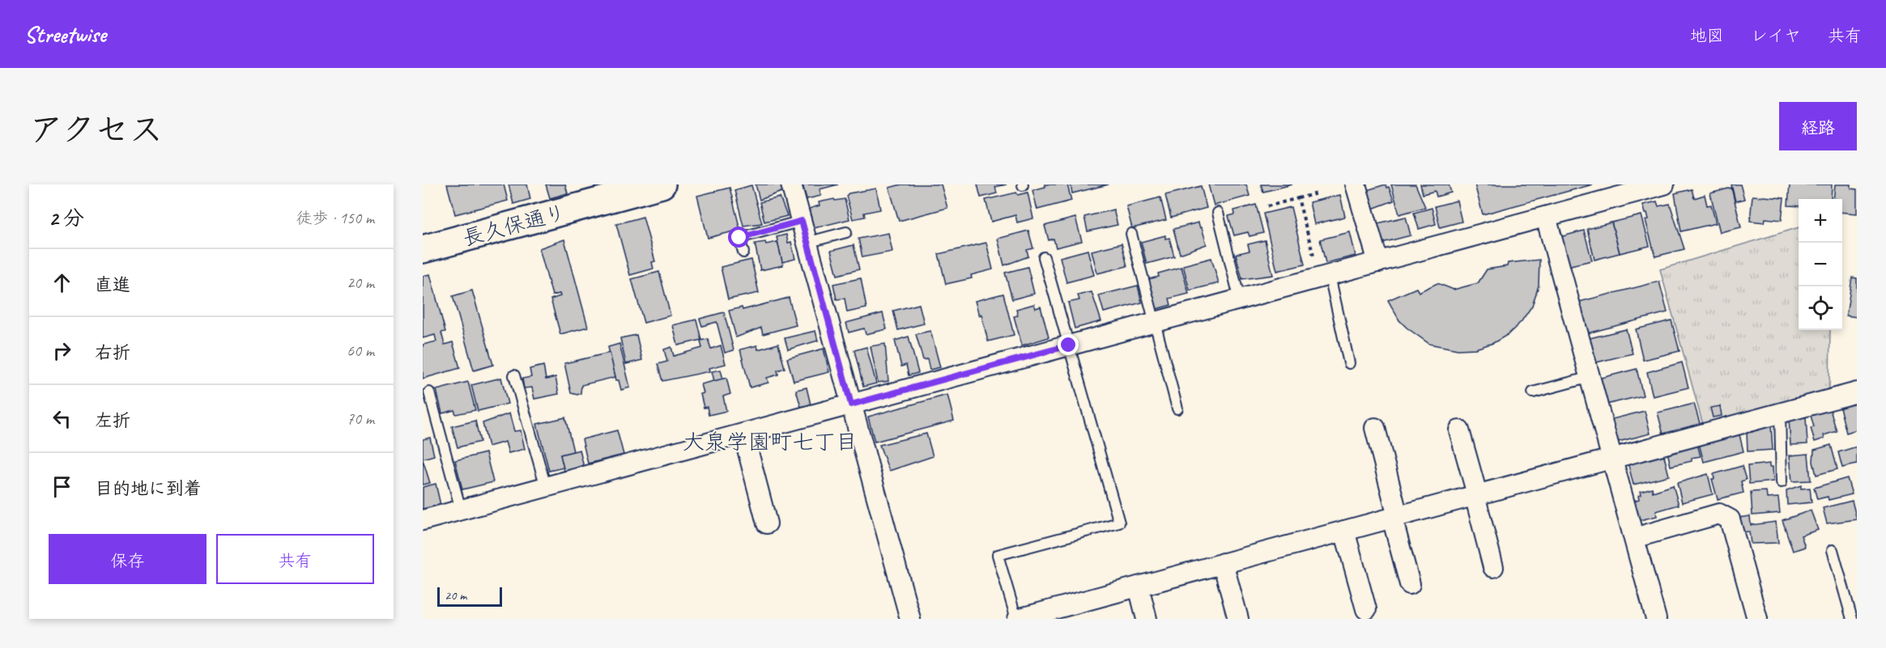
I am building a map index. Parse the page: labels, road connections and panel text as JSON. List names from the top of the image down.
{
  "streets": {
    "street": ["長久保通り"]
  },
  "districts": ["大泉学園町七丁目"],
  "scale_bar": "20 m",
  "page": {
    "header": "Streetwise",
    "nav": ["地図", "レイヤ", "共有"],
    "title": "アクセス",
    "buttons": [
      "経路",
      ["保存", "共有"]
    ],
    "heading": ["2 分", "徒歩 · 150 m"],
    "map_buttons": ["+", "−"],
    "list": [
      ["直進", "20 m"],
      ["右折", "60 m"],
      ["左折", "70 m"],
      "目的地に到着"
    ],
    "scale": "20 m"
  }
}
